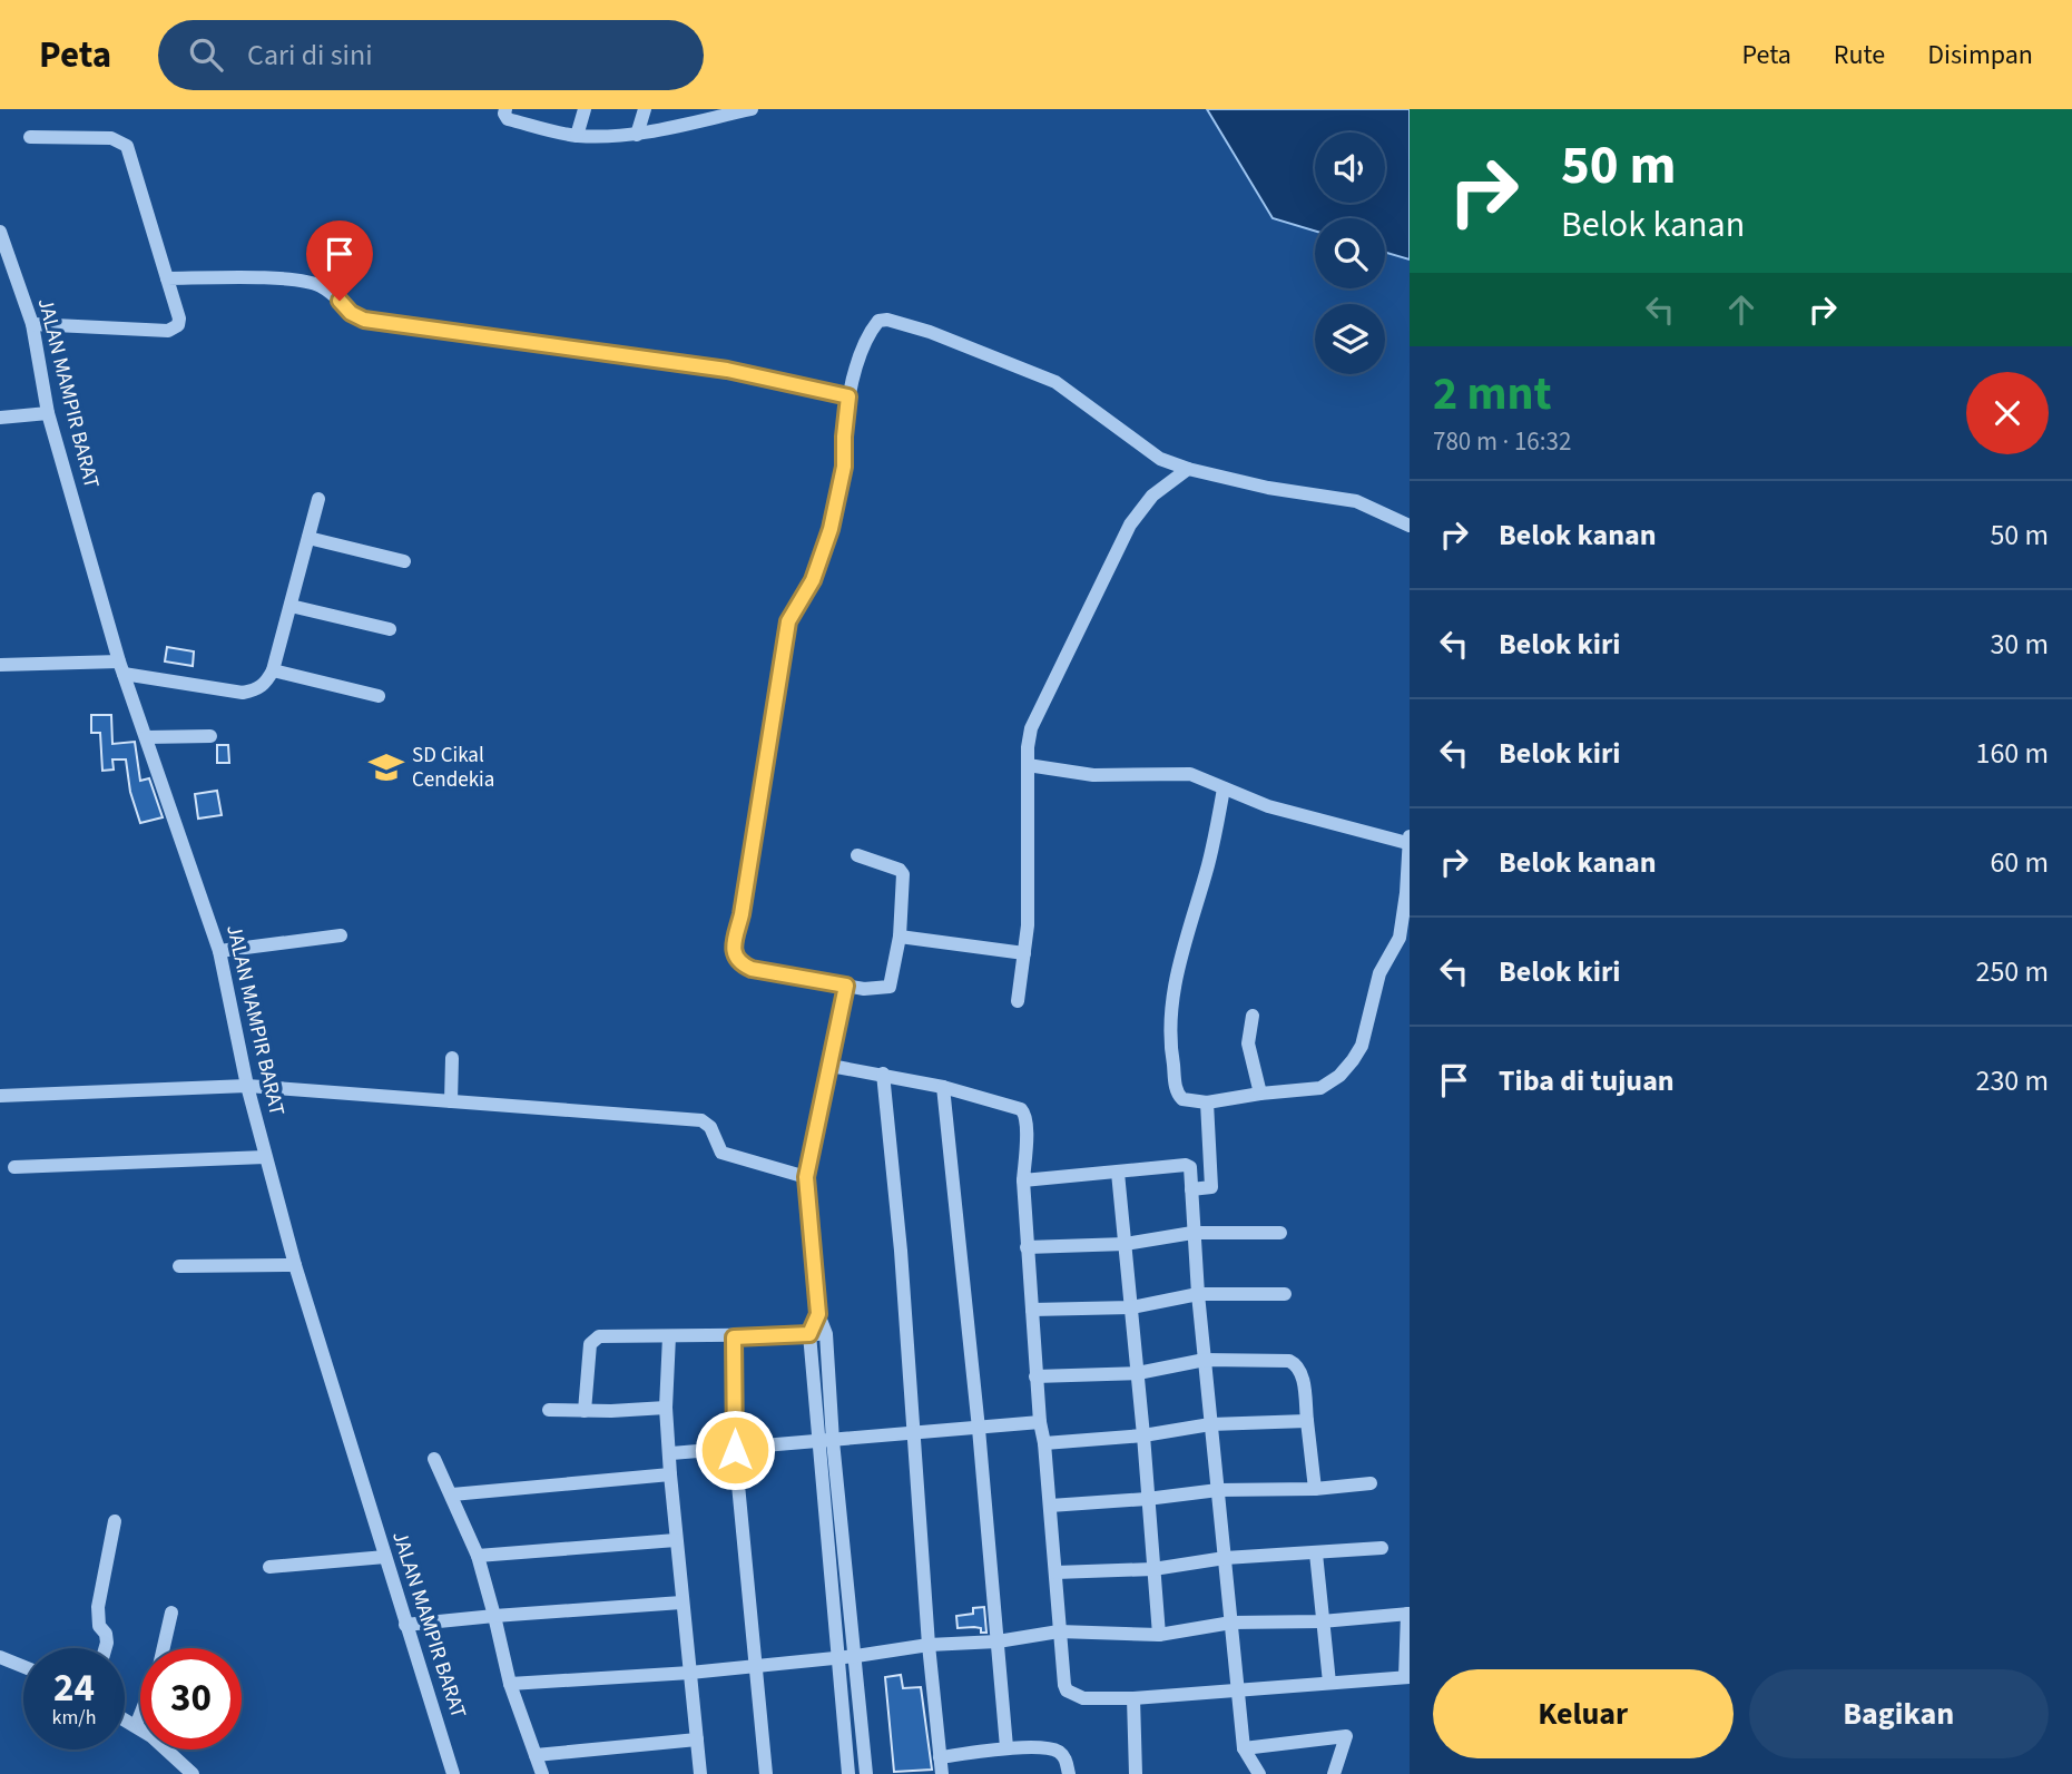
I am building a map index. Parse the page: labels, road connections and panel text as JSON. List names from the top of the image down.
{
  "streets": {
    "street": ["JALAN MAMPIR BARAT"]
  },
  "places": {
    "school or university": ["SD Cikal Cendekia"]
  },
  "page": {
    "header": "Peta",
    "search": "Cari di sini",
    "nav": ["Peta", "Rute", "Disimpan"],
    "turn": ["50 m", "Belok kanan"],
    "heading": ["2 mnt", "780 m · 16:32"],
    "list": [
      {
        "name": "Belok kanan",
        "value": "50 m"
      },
      {
        "name": "Belok kiri",
        "value": "30 m"
      },
      {
        "name": "Belok kiri",
        "value": "160 m"
      },
      {
        "name": "Belok kanan",
        "value": "60 m"
      },
      {
        "name": "Belok kiri",
        "value": "250 m"
      },
      {
        "name": "Tiba di tujuan",
        "value": "230 m"
      }
    ],
    "speed": "24 km/h",
    "limit": "30",
    "buttons": ["Keluar", "Bagikan"]
  }
}
